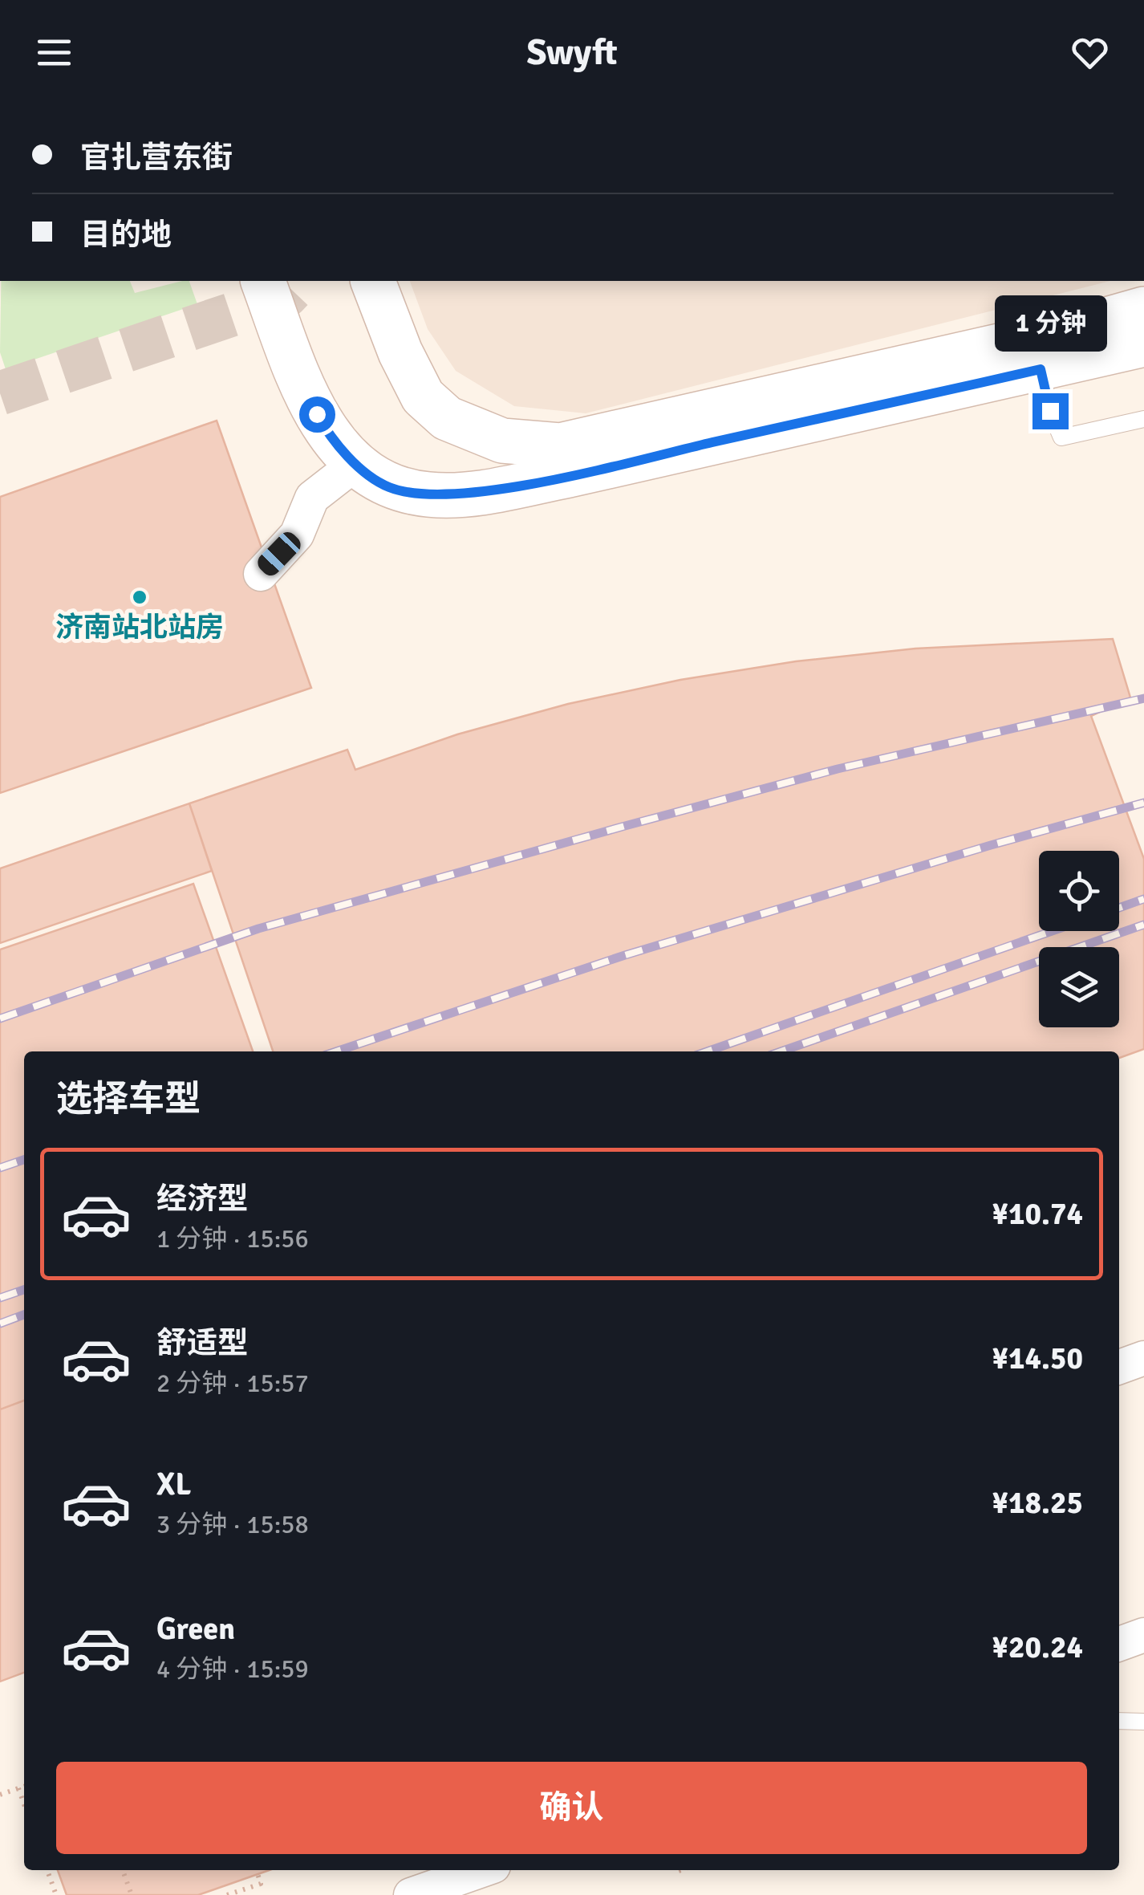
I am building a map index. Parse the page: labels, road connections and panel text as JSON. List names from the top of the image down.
{
  "places": ["济南站北站房"],
  "page": {
    "header": "Swyft",
    "banner": ["官扎营东街", "目的地"],
    "bubble": "1 分钟",
    "heading": "选择车型",
    "list": [
      {
        "name": "经济型",
        "note": "1 分钟 · 15:56",
        "value": "¥10.74"
      },
      {
        "name": "舒适型",
        "note": "2 分钟 · 15:57",
        "value": "¥14.50"
      },
      {
        "name": "XL",
        "note": "3 分钟 · 15:58",
        "value": "¥18.25"
      },
      {
        "name": "Green",
        "note": "4 分钟 · 15:59",
        "value": "¥20.24"
      }
    ],
    "buttons": "确认"
  }
}
